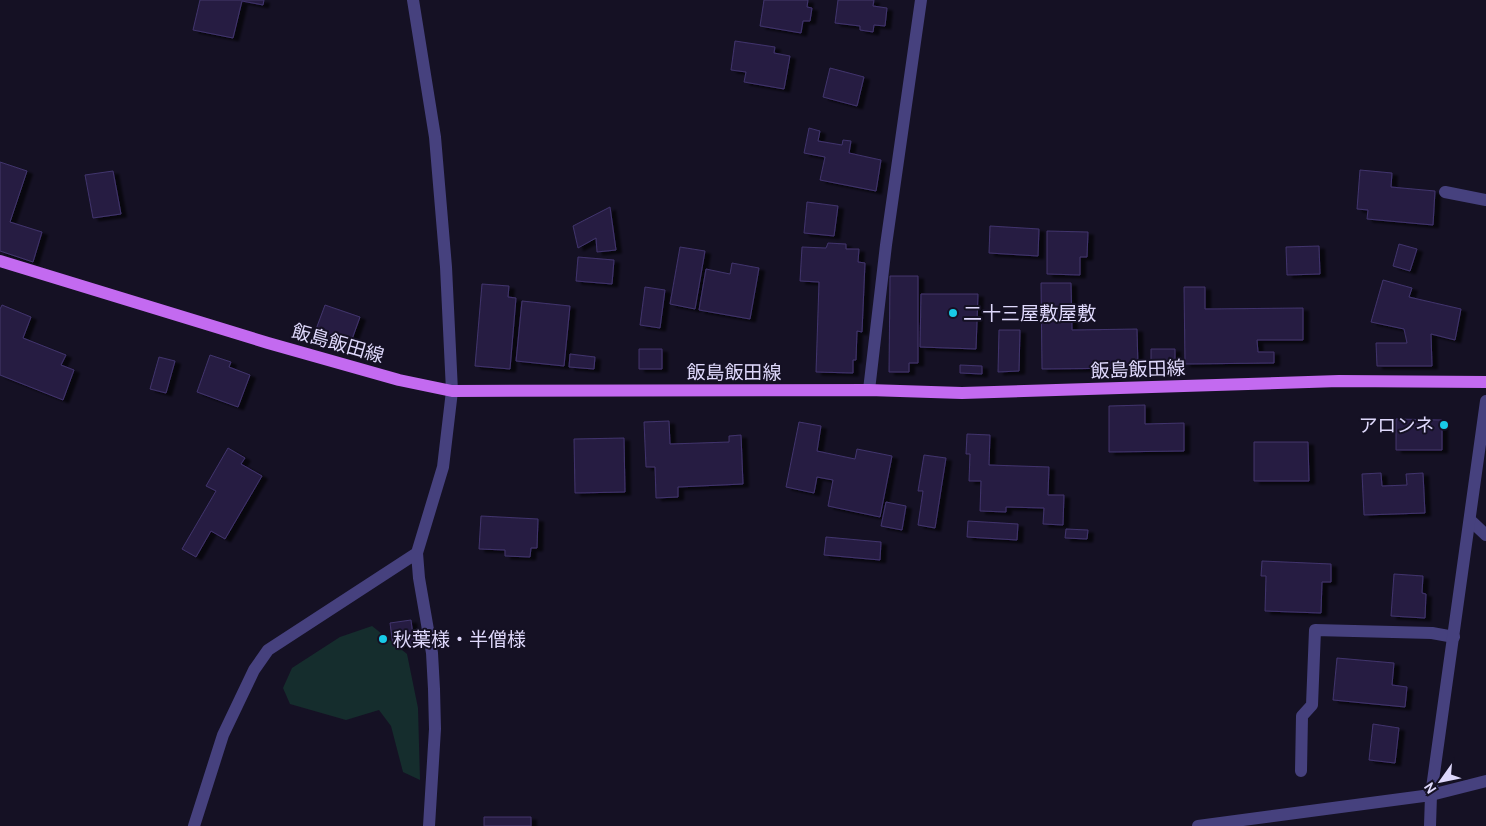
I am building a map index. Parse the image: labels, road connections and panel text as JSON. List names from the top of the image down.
{
  "streets": {
    "main road": ["飯島飯田線"]
  },
  "places": ["二十三屋敷屋敷", "アロンネ", "秋葉様・半僧様"],
  "north": "bottom left"
}
